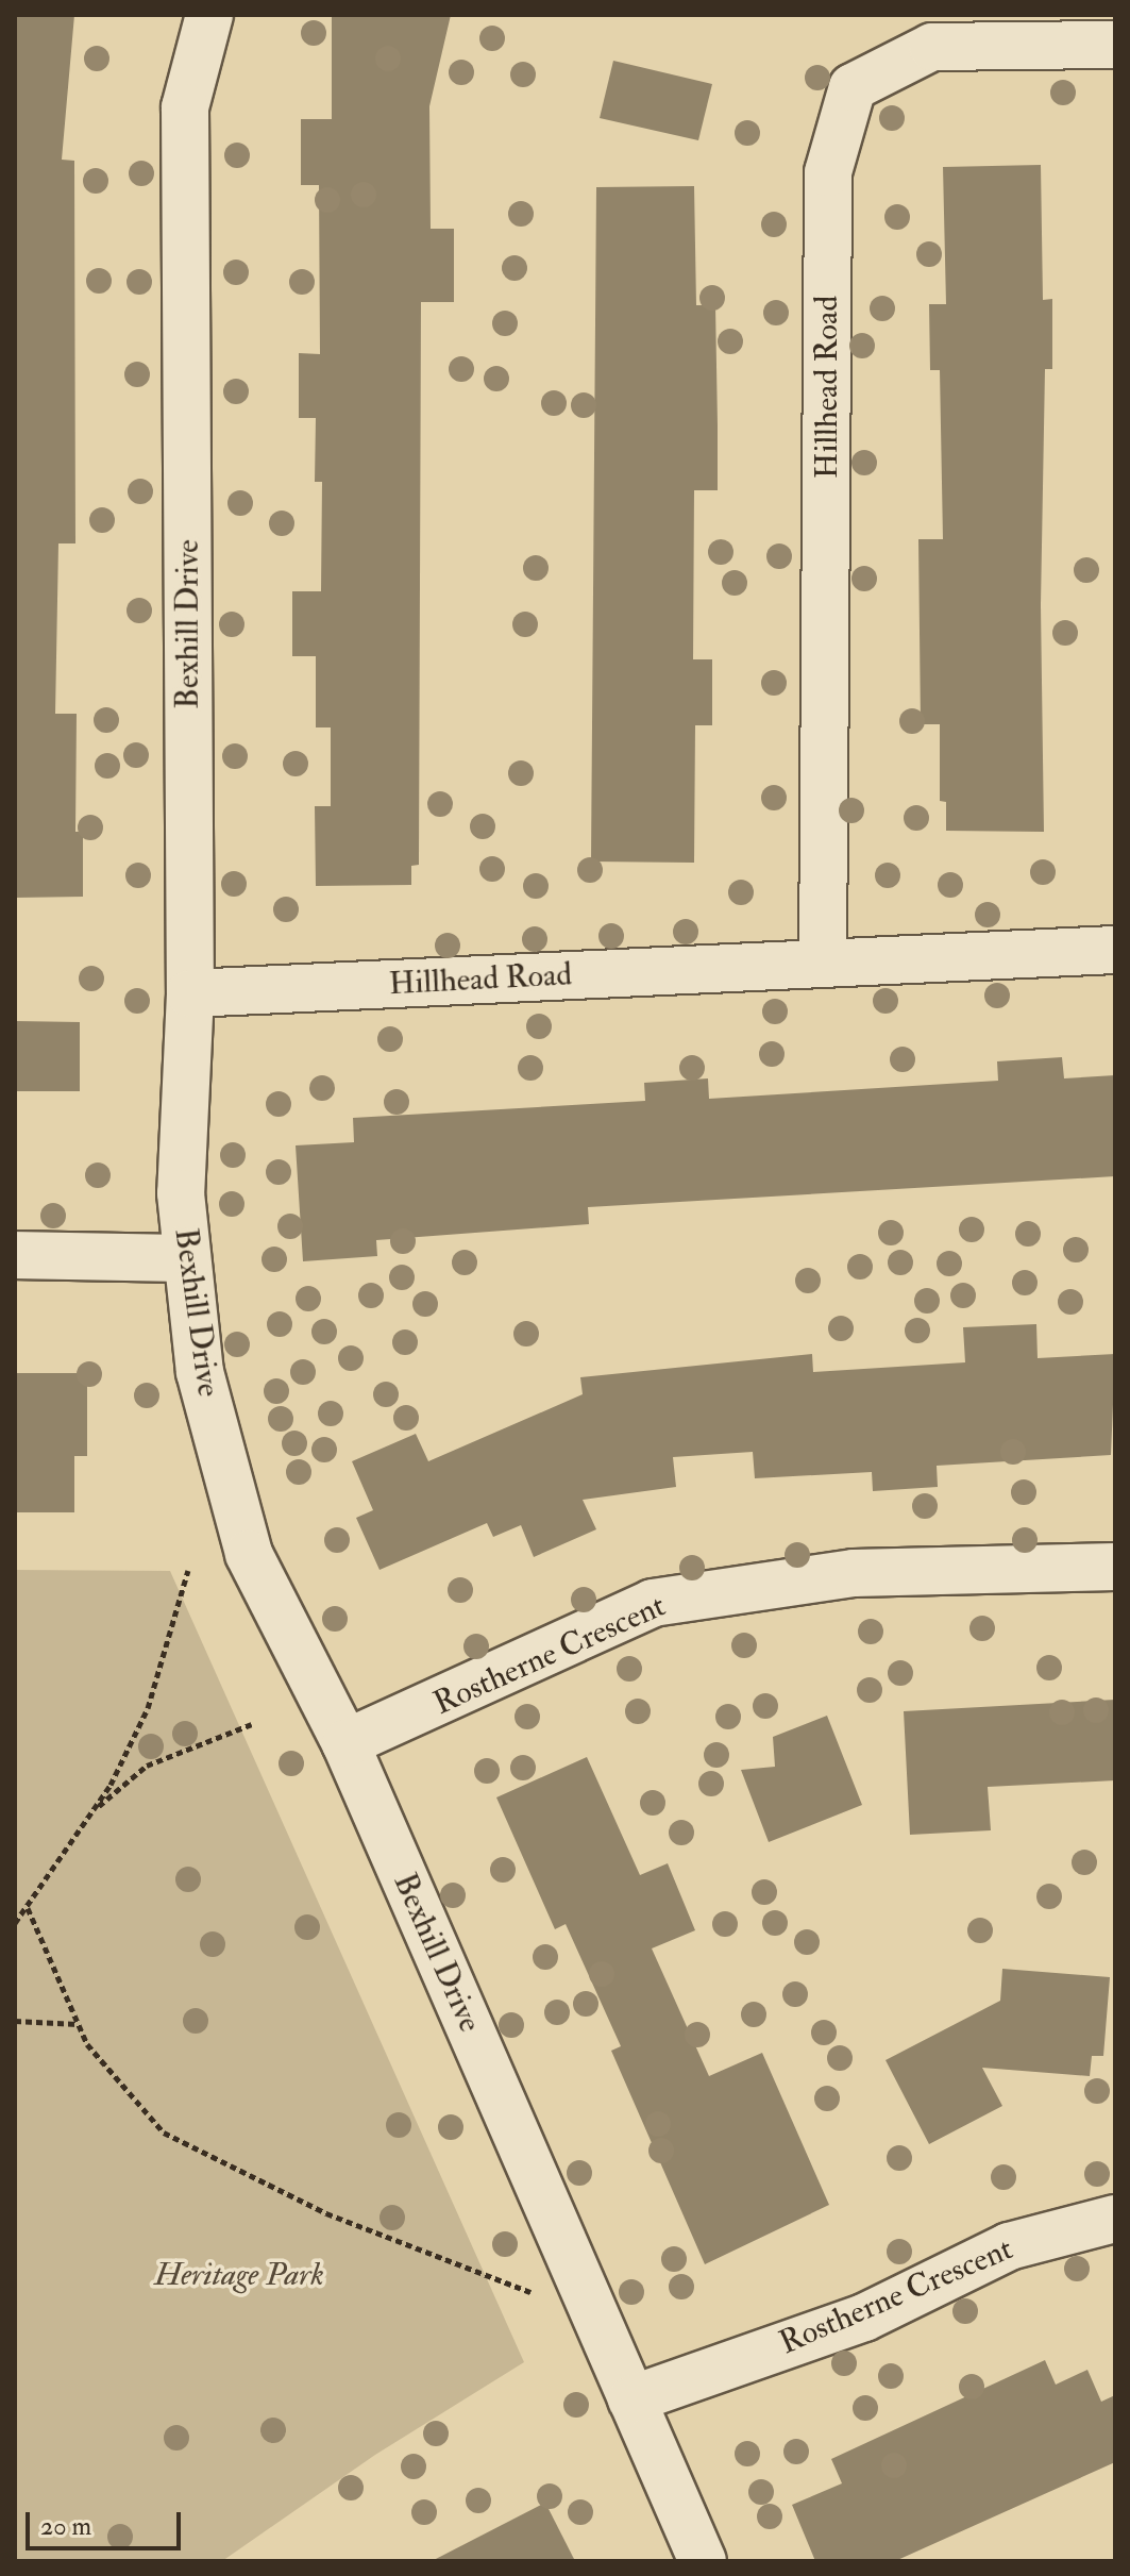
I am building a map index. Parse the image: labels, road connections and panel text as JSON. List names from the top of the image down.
{
  "streets": {
    "street": ["Hillhead Road", "Bexhill Drive", "Rostherne Crescent"]
  },
  "crossings": [
    ["Hillhead Road", "Bexhill Drive"],
    ["Bexhill Drive", "Rostherne Crescent"]
  ],
  "parks": ["Heritage Park"],
  "scale_bar": "20 m"
}
